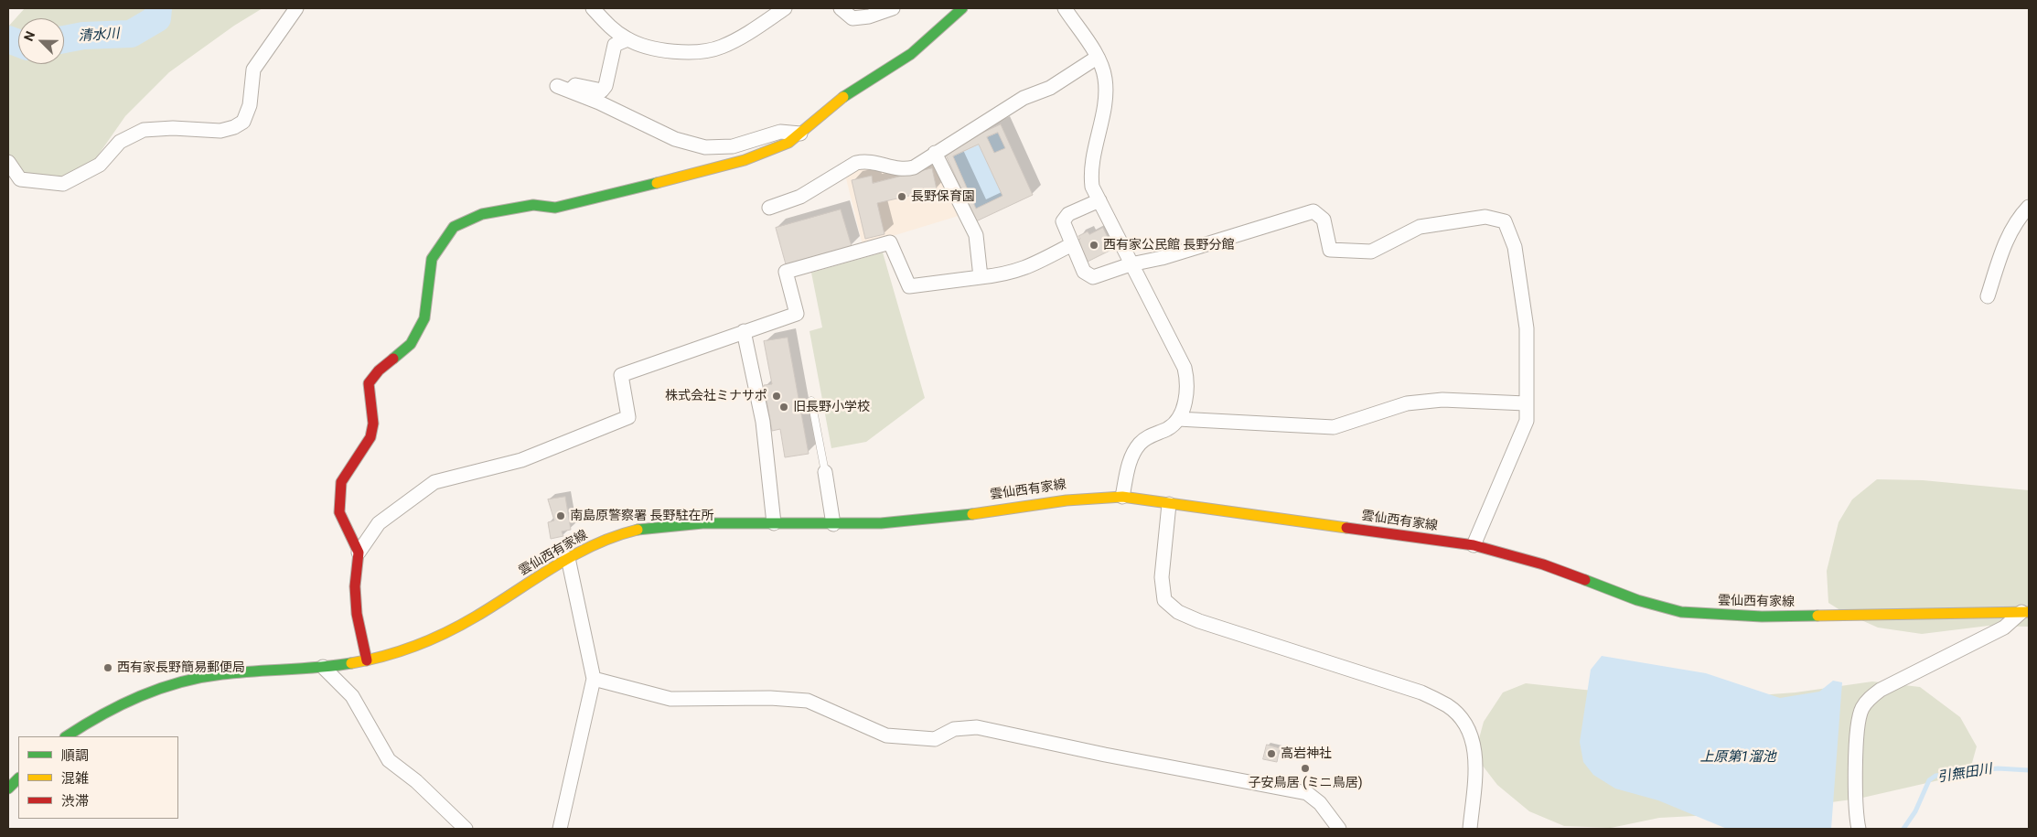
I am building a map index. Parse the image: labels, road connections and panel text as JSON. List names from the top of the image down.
{
  "streets": {
    "main road": ["雲仙西有家線"]
  },
  "water": ["清水川", "上原第1溜池", "引無田川"],
  "places": [
    "長野保育園",
    "西有家公民館 長野分館",
    "株式会社ミナサポ",
    "旧長野小学校",
    "南島原警察署 長野駐在所",
    "西有家長野簡易郵便局",
    "高岩神社",
    "子安鳥居 (ミニ鳥居)"
  ],
  "legend": ["順調", "混雑", "渋滞"],
  "north": "top left"
}
